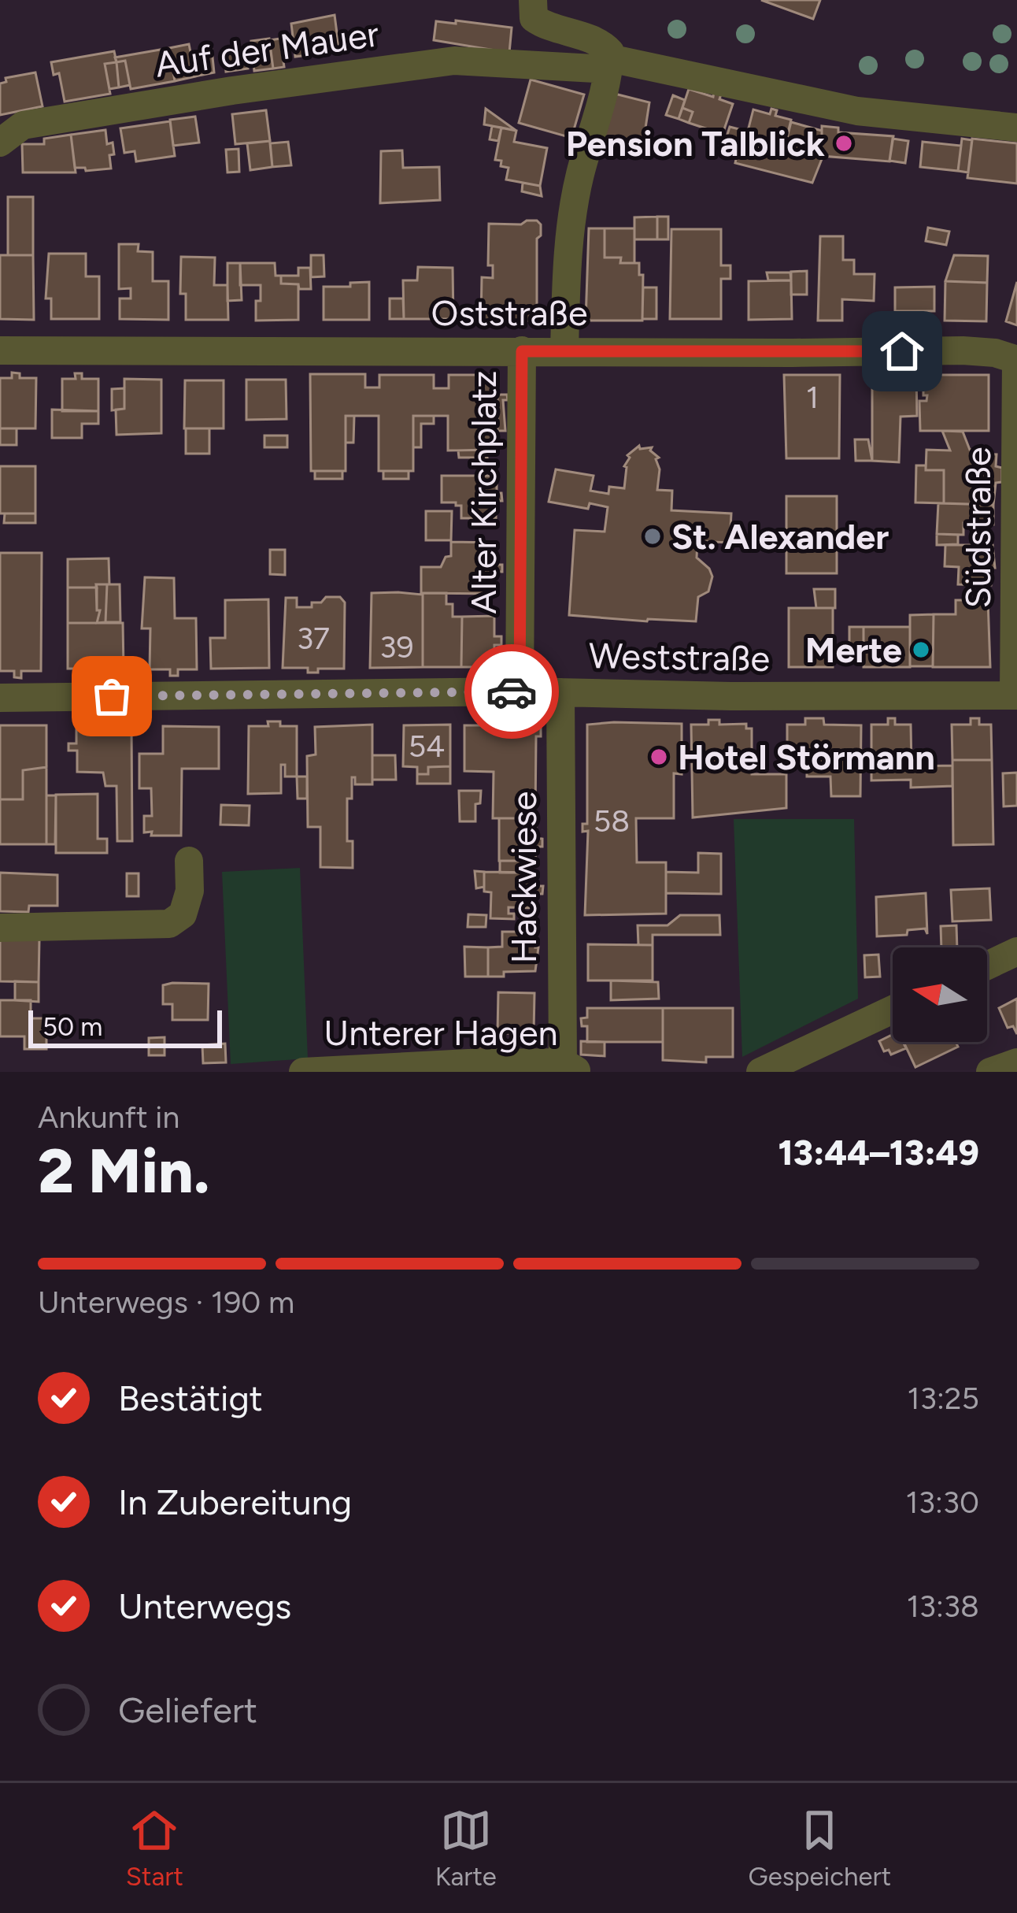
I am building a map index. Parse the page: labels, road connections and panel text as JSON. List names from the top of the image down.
{
  "streets": {
    "street": [
      "Auf der Mauer",
      "Oststraße",
      "Alter Kirchplatz",
      "Südstraße",
      "Weststraße",
      "Hackwiese",
      "Unterer Hagen"
    ]
  },
  "crossings": [
    ["Oststraße", "Alter Kirchplatz"],
    ["Oststraße", "Südstraße"],
    ["Alter Kirchplatz", "Weststraße"],
    ["Südstraße", "Weststraße"],
    ["Weststraße", "Hackwiese"],
    ["Hackwiese", "Unterer Hagen"]
  ],
  "places": [
    "Pension Talblick",
    "St. Alexander",
    "Merte",
    "Hotel Störmann"
  ],
  "house_numbers": [
    "1",
    "37",
    "39",
    "54",
    "58"
  ],
  "scale_bar": "50 m",
  "north": "left",
  "page": {
    "scale": "50 m",
    "heading": ["2 Min.", "Ankunft in", "13:44–13:49"],
    "bar": "Unterwegs · 190 m",
    "list": [
      ["Bestätigt", "13:25"],
      ["In Zubereitung", "13:30"],
      ["Unterwegs", "13:38"],
      "Geliefert"
    ],
    "tabs": ["Start", "Karte", "Gespeichert"]
  }
}
